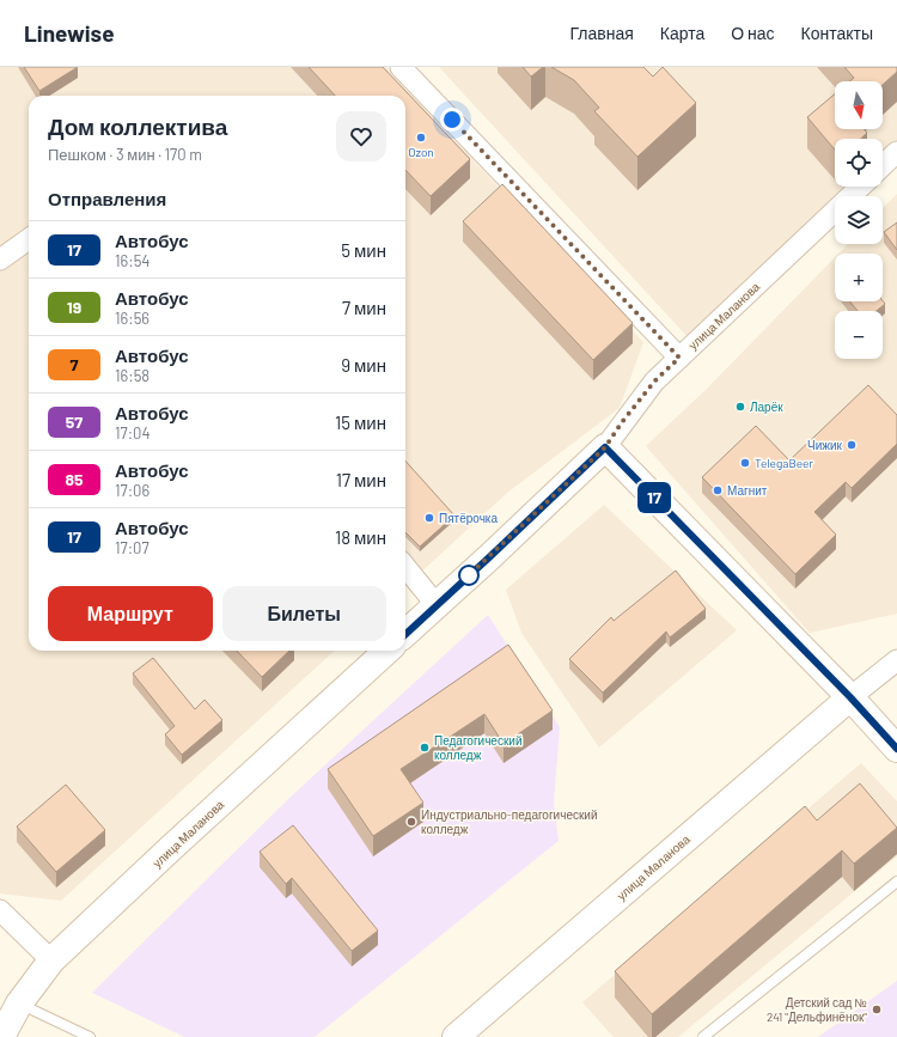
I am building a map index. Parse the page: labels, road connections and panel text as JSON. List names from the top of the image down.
{
  "streets": {
    "street": ["улица Маланова"]
  },
  "places": [
    "Ozon",
    "Ларёк",
    "Чижик",
    "TelegaBeer",
    "Магнит",
    "Пятёрочка",
    "Педагогический колледж",
    "Индустриально-педагогический колледж",
    "Детский сад № 241 \"Дельфинёнок\""
  ],
  "lines": ["bus line 17"],
  "north": "bottom",
  "page": {
    "header": "Linewise",
    "nav": [
      "Главная",
      "Карта",
      "О нас",
      "Контакты"
    ],
    "on_map": "17",
    "map_buttons": ["+", "−"],
    "heading": [
      ["Дом коллектива", "Пешком · 3 мин · 170 m"],
      "Отправления"
    ],
    "list": [
      {
        "mark": "17",
        "name": "Автобус",
        "note": "16:54",
        "value": "5 мин"
      },
      {
        "mark": "19",
        "name": "Автобус",
        "note": "16:56",
        "value": "7 мин"
      },
      {
        "mark": "7",
        "name": "Автобус",
        "note": "16:58",
        "value": "9 мин"
      },
      {
        "mark": "57",
        "name": "Автобус",
        "note": "17:04",
        "value": "15 мин"
      },
      {
        "mark": "85",
        "name": "Автобус",
        "note": "17:06",
        "value": "17 мин"
      },
      {
        "mark": "17",
        "name": "Автобус",
        "note": "17:07",
        "value": "18 мин"
      }
    ],
    "buttons": ["Маршрут", "Билеты"]
  }
}
